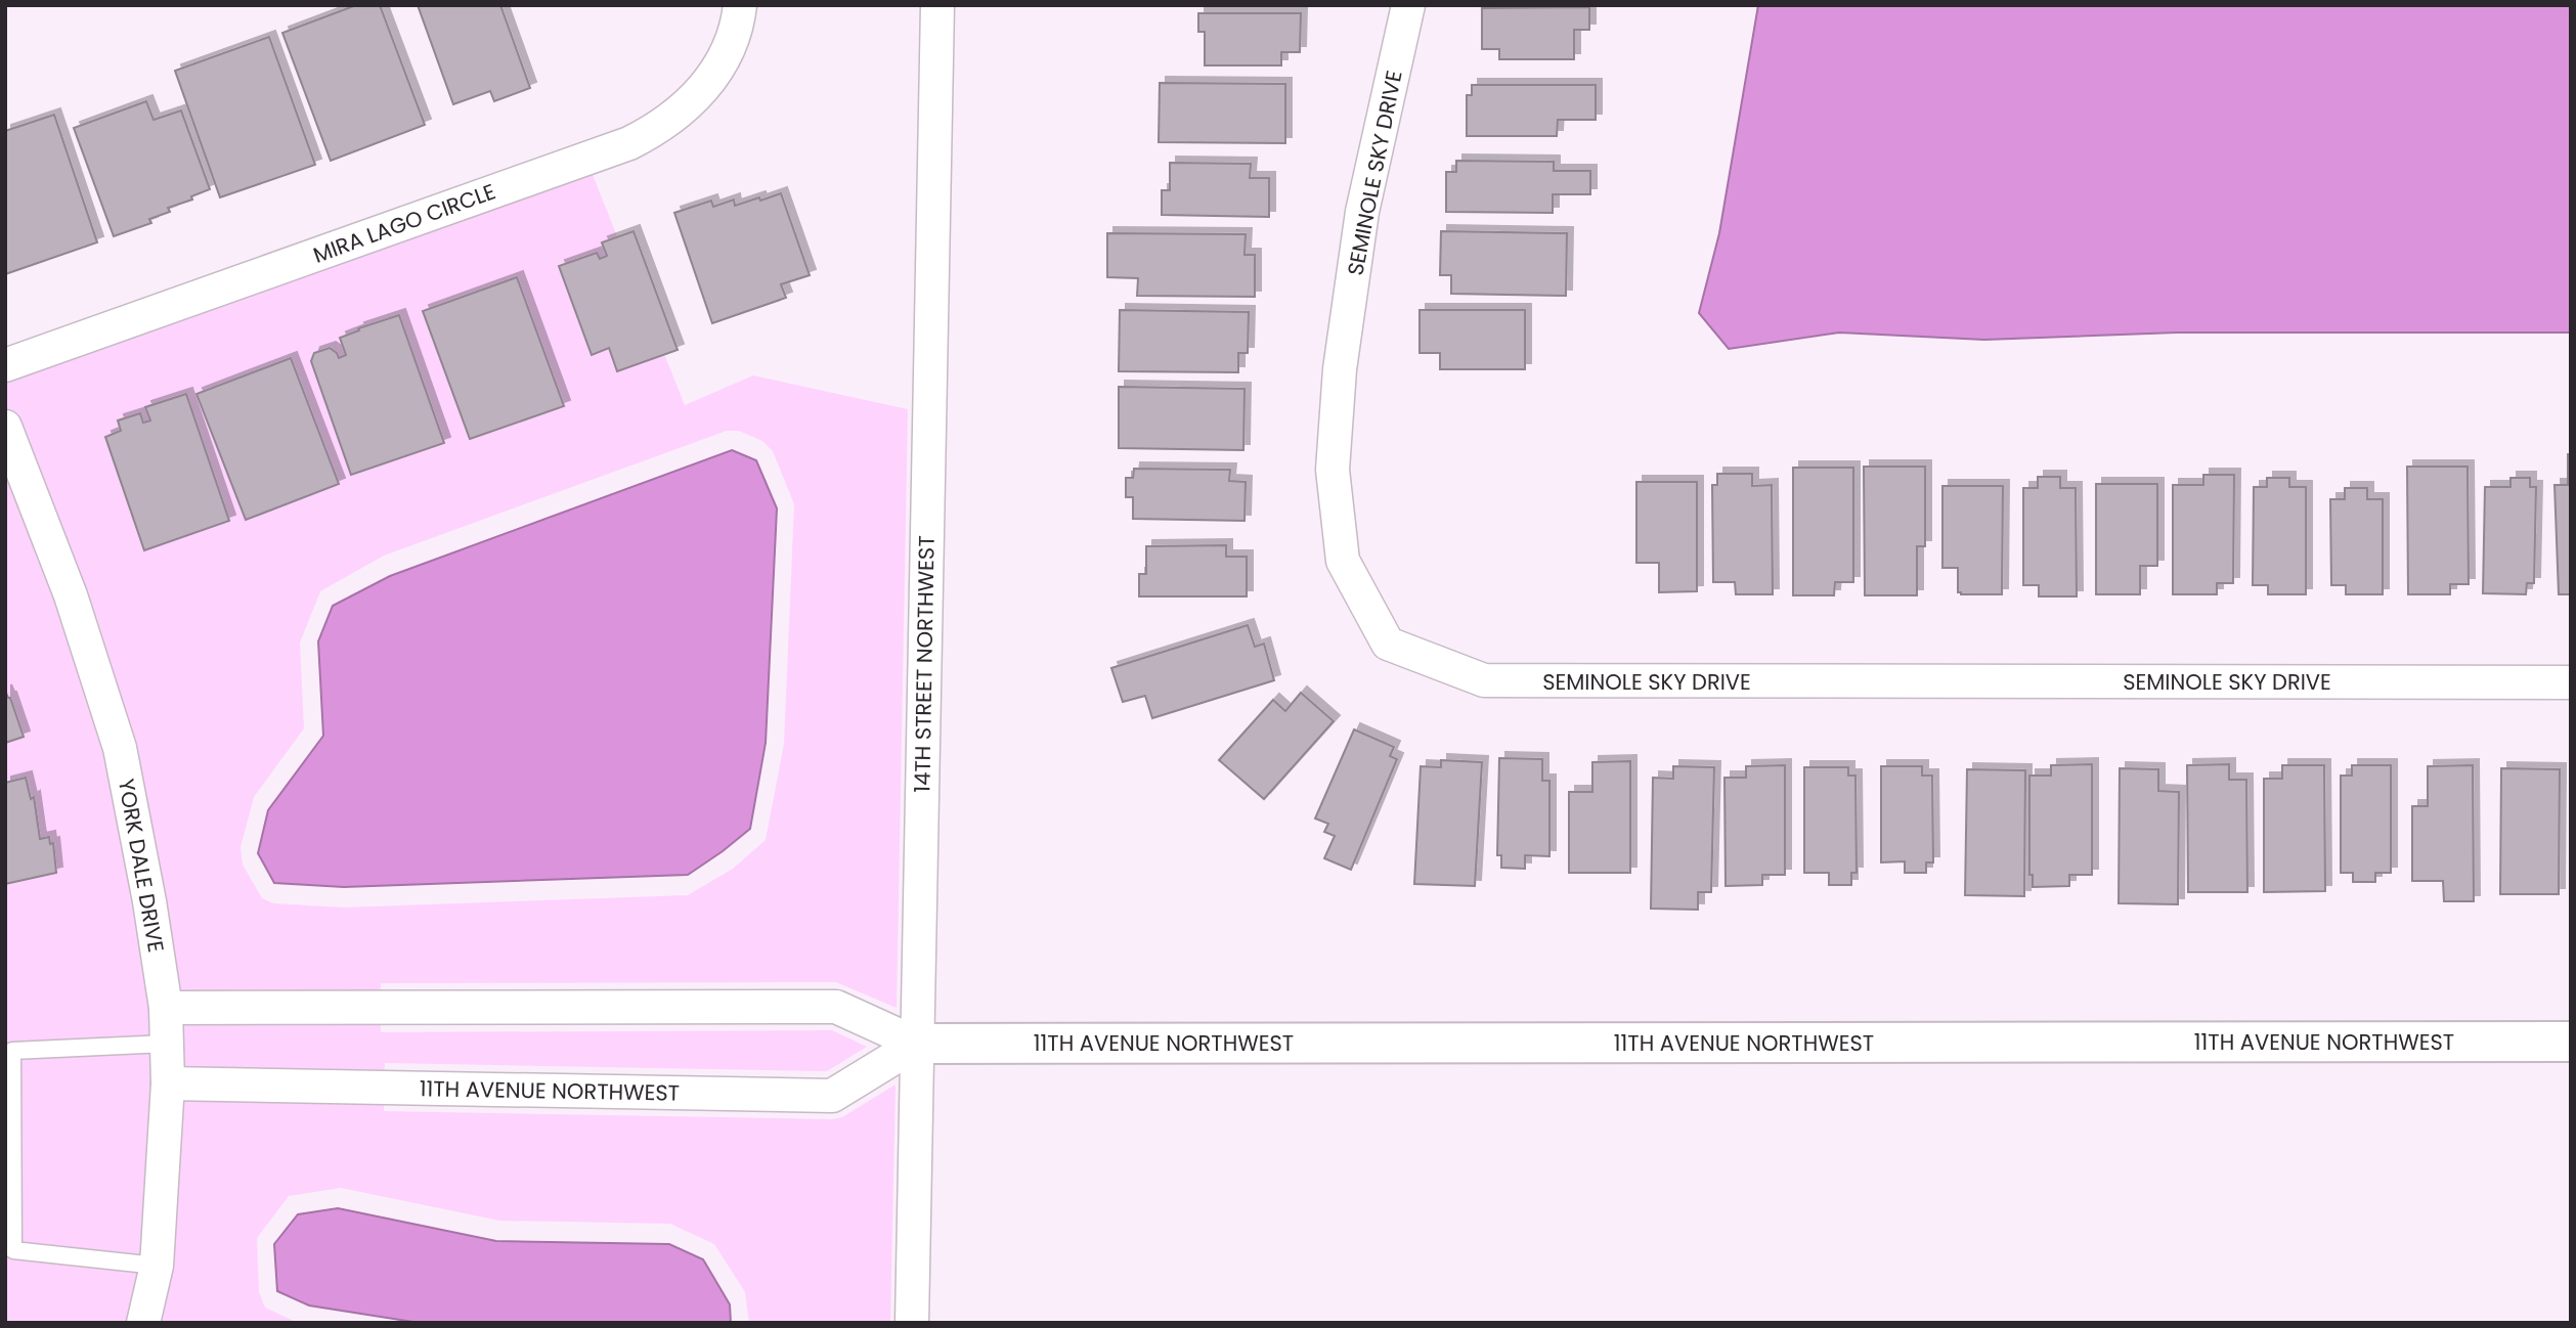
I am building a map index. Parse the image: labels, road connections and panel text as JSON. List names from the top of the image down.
{
  "streets": {
    "street": [
      "SEMINOLE SKY DRIVE",
      "MIRA LAGO CIRCLE",
      "14TH STREET NORTHWEST",
      "YORK DALE DRIVE",
      "11TH AVENUE NORTHWEST"
    ]
  },
  "crossings": [
    ["14TH STREET NORTHWEST", "11TH AVENUE NORTHWEST"],
    ["YORK DALE DRIVE", "11TH AVENUE NORTHWEST"]
  ]
}
